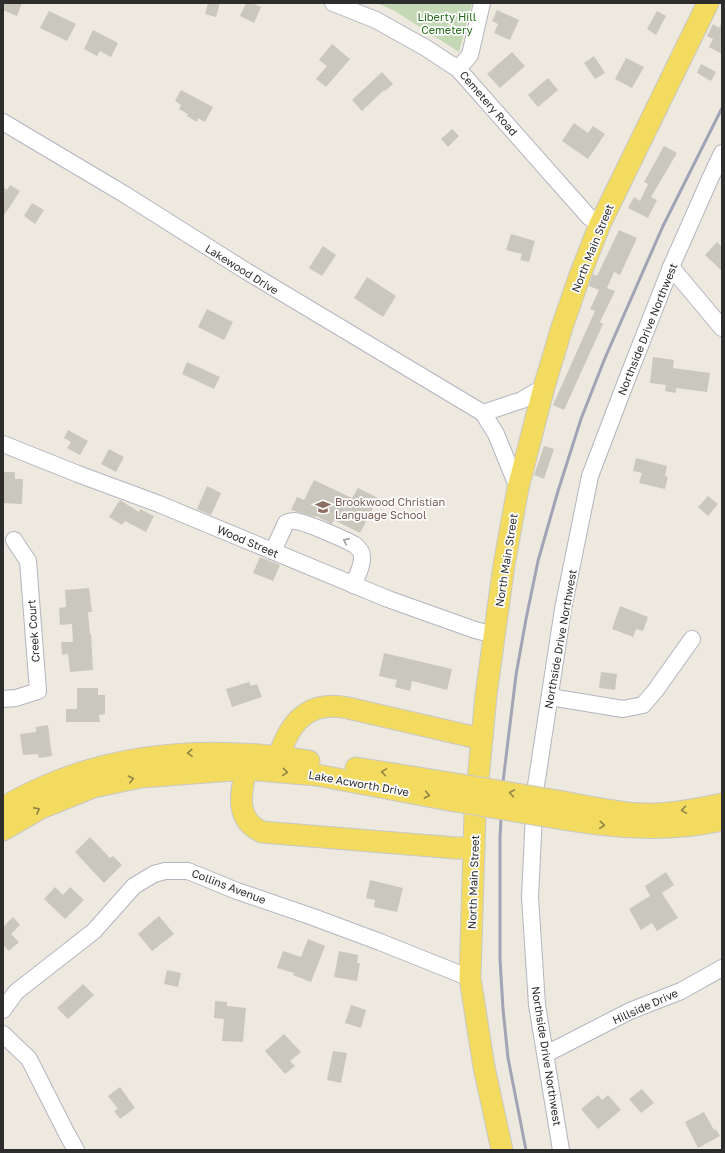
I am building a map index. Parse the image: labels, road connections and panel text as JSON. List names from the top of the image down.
{
  "streets": {
    "main road": ["North Main Street", "Lake Acworth Drive"],
    "street": [
      "Cemetery Road",
      "Lakewood Drive",
      "Northside Drive Northwest",
      "Wood Street",
      "Creek Court",
      "Collins Avenue",
      "Hillside Drive"
    ]
  },
  "crossings": [
    ["Cemetery Road", "North Main Street"],
    ["North Main Street", "Lakewood Drive"],
    ["North Main Street", "Wood Street"],
    ["North Main Street", "Collins Avenue"],
    ["Northside Drive Northwest", "Hillside Drive"]
  ],
  "parks": ["Liberty Hill Cemetery"],
  "places": {
    "school or university": ["Brookwood Christian Language School"]
  }
}
